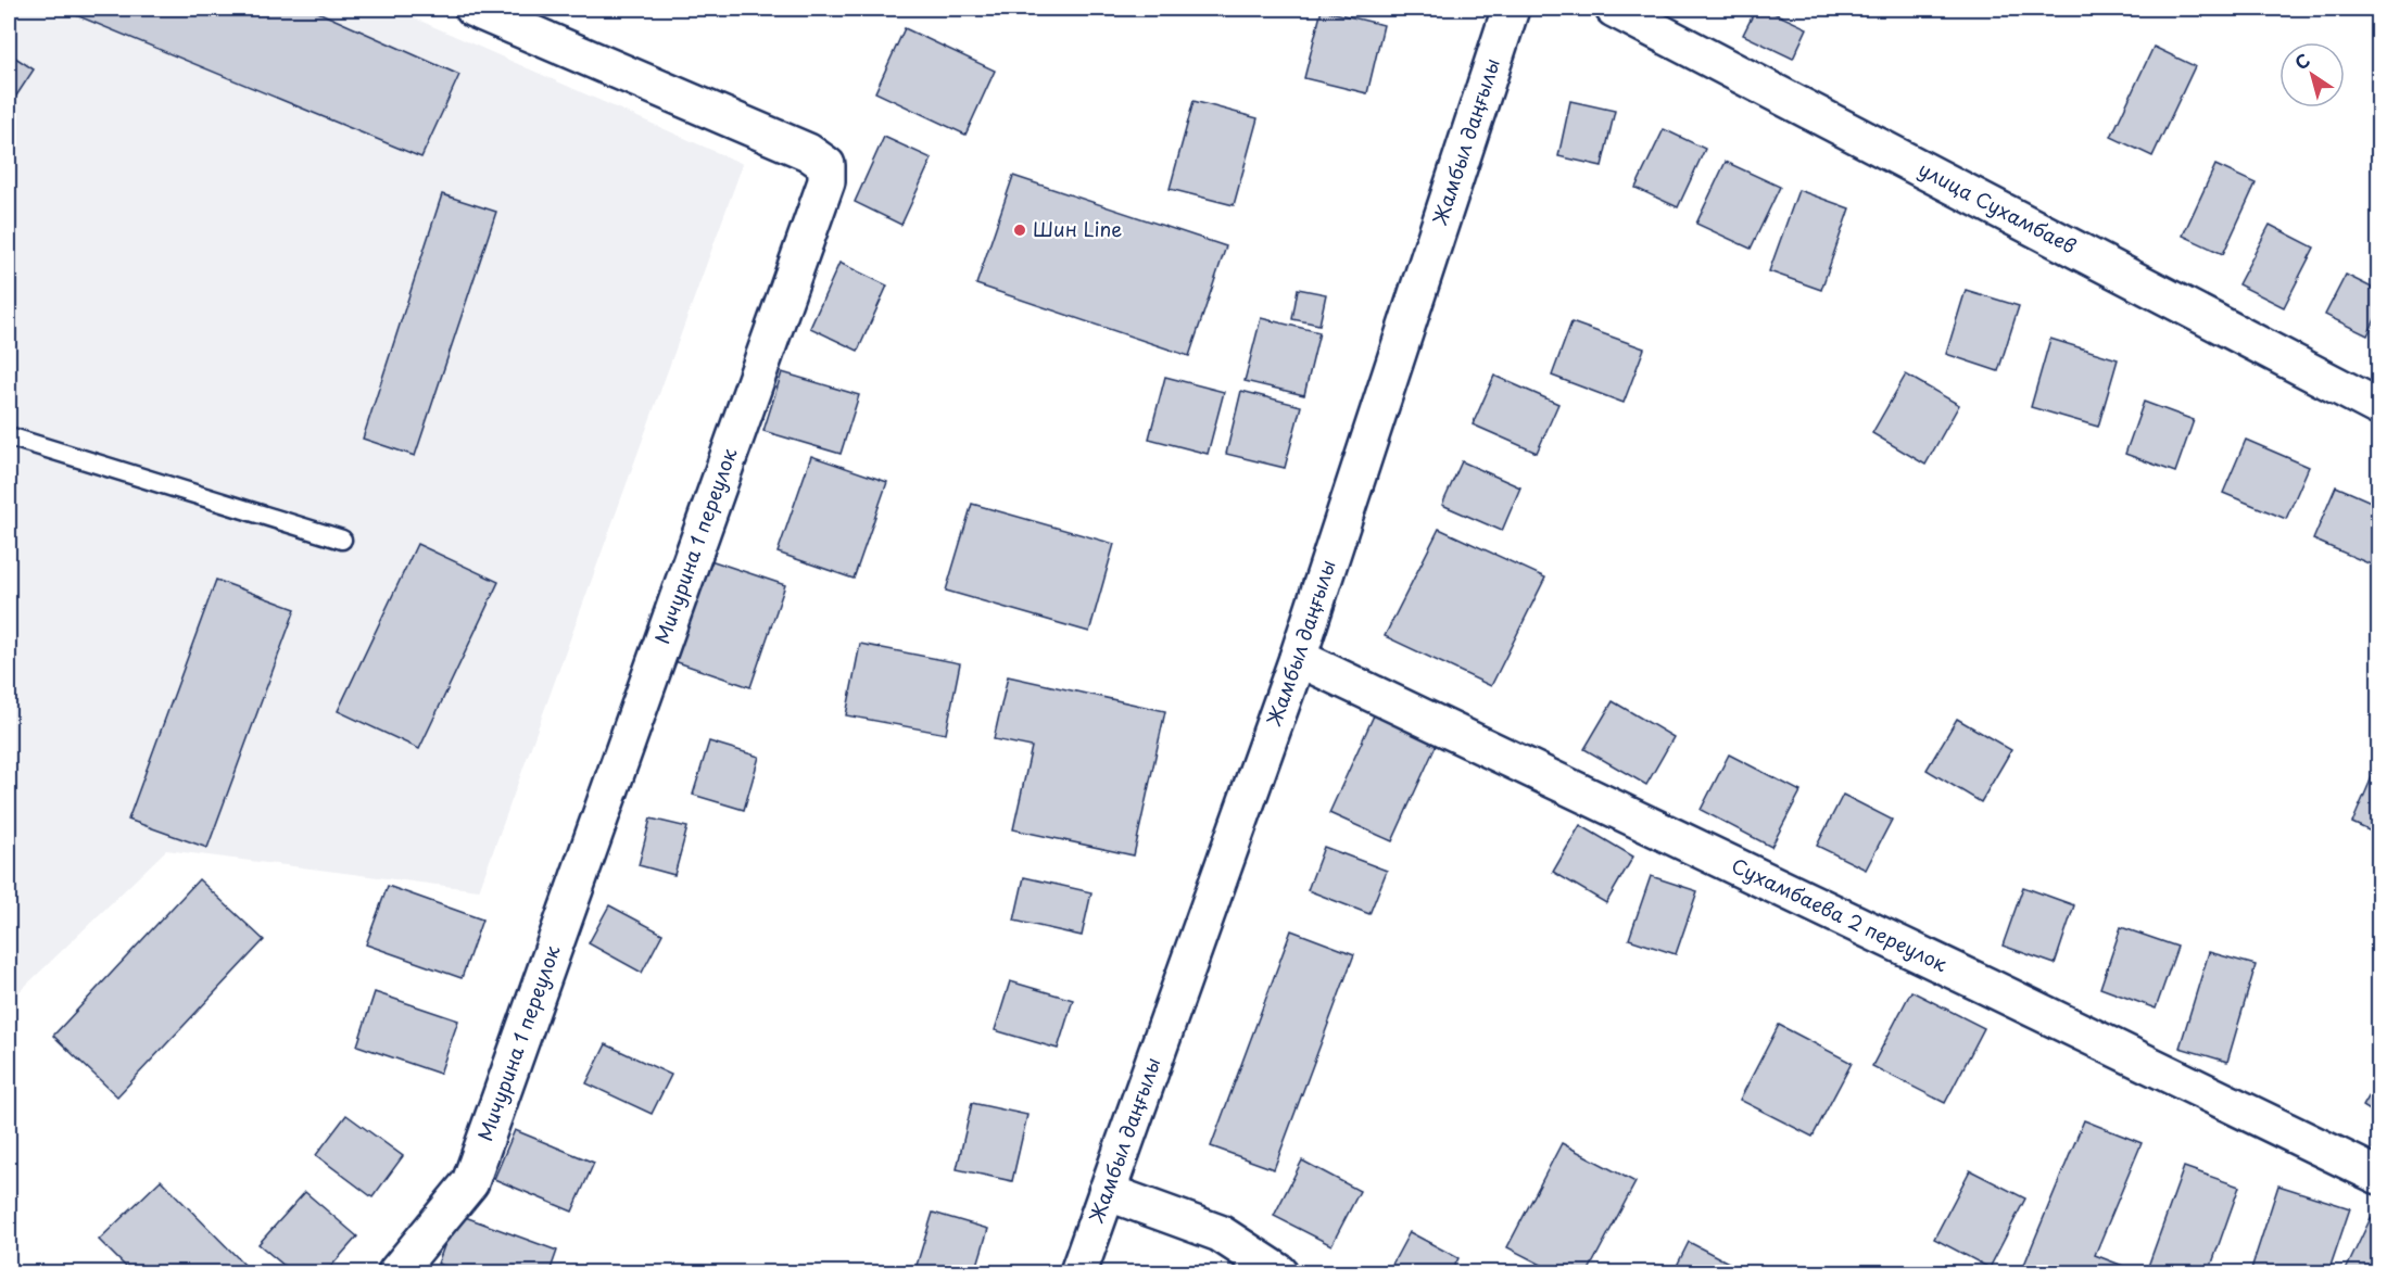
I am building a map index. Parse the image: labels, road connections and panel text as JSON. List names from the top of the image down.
{
  "streets": {
    "street": [
      "Жамбыл даңғылы",
      "улица Сухамбаев",
      "Мичурина 1 переулок",
      "Сухамбаева 2 переулок"
    ]
  },
  "crossings": [
    ["Жамбыл даңғылы", "Сухамбаева 2 переулок"]
  ],
  "places": ["Шин Line"],
  "north": "top left"
}
